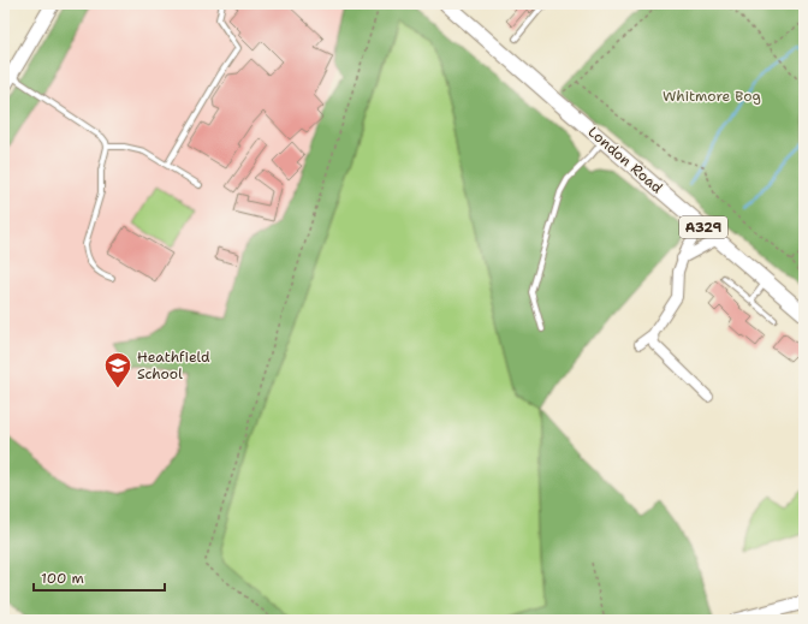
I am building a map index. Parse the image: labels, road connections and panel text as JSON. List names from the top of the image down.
{
  "streets": {
    "main road": ["London Road", "A329"]
  },
  "parks": ["Whitmore Bog"],
  "places": {
    "school or university": ["Heathfield School"]
  },
  "scale_bar": "100 m"
}
